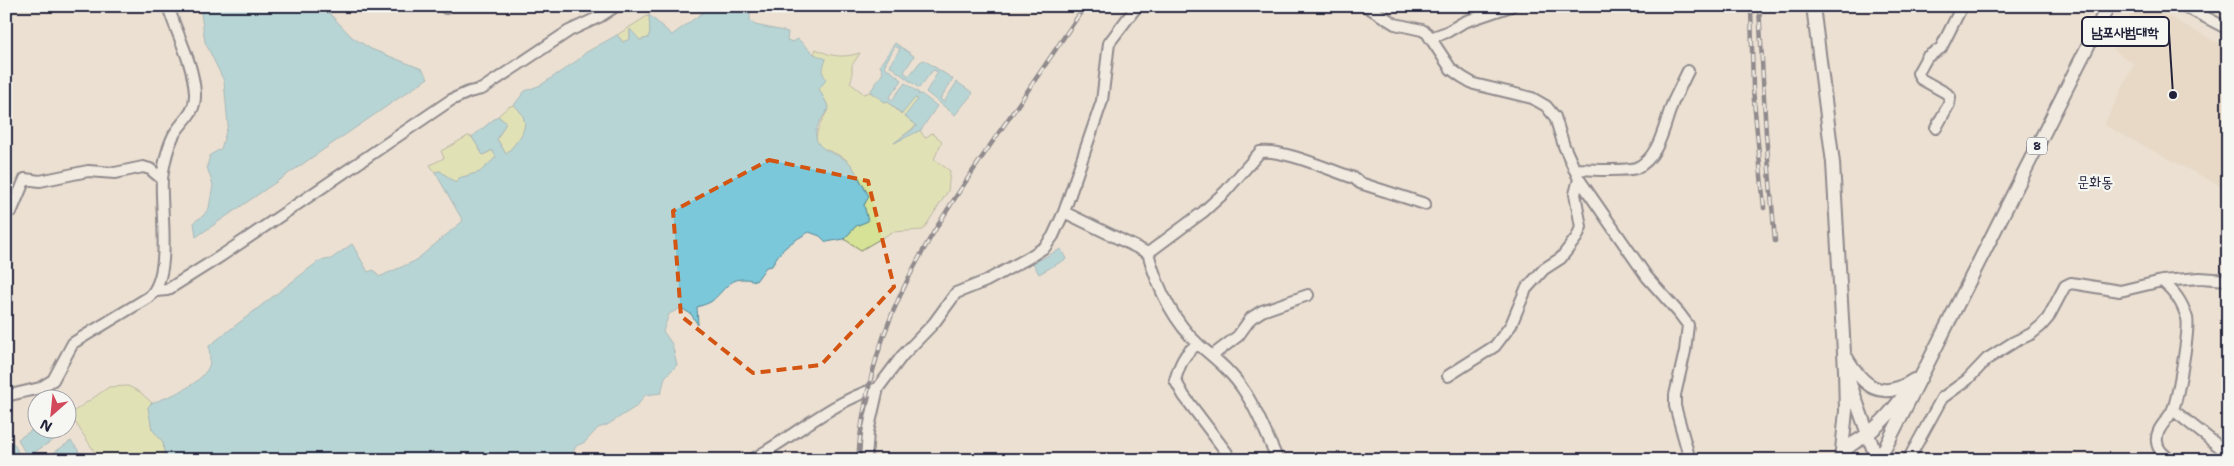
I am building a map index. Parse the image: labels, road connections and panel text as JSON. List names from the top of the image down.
{
  "streets": {
    "main road": ["8"]
  },
  "districts": ["문화동"],
  "places": ["남포사범대학"],
  "north": "bottom left"
}
